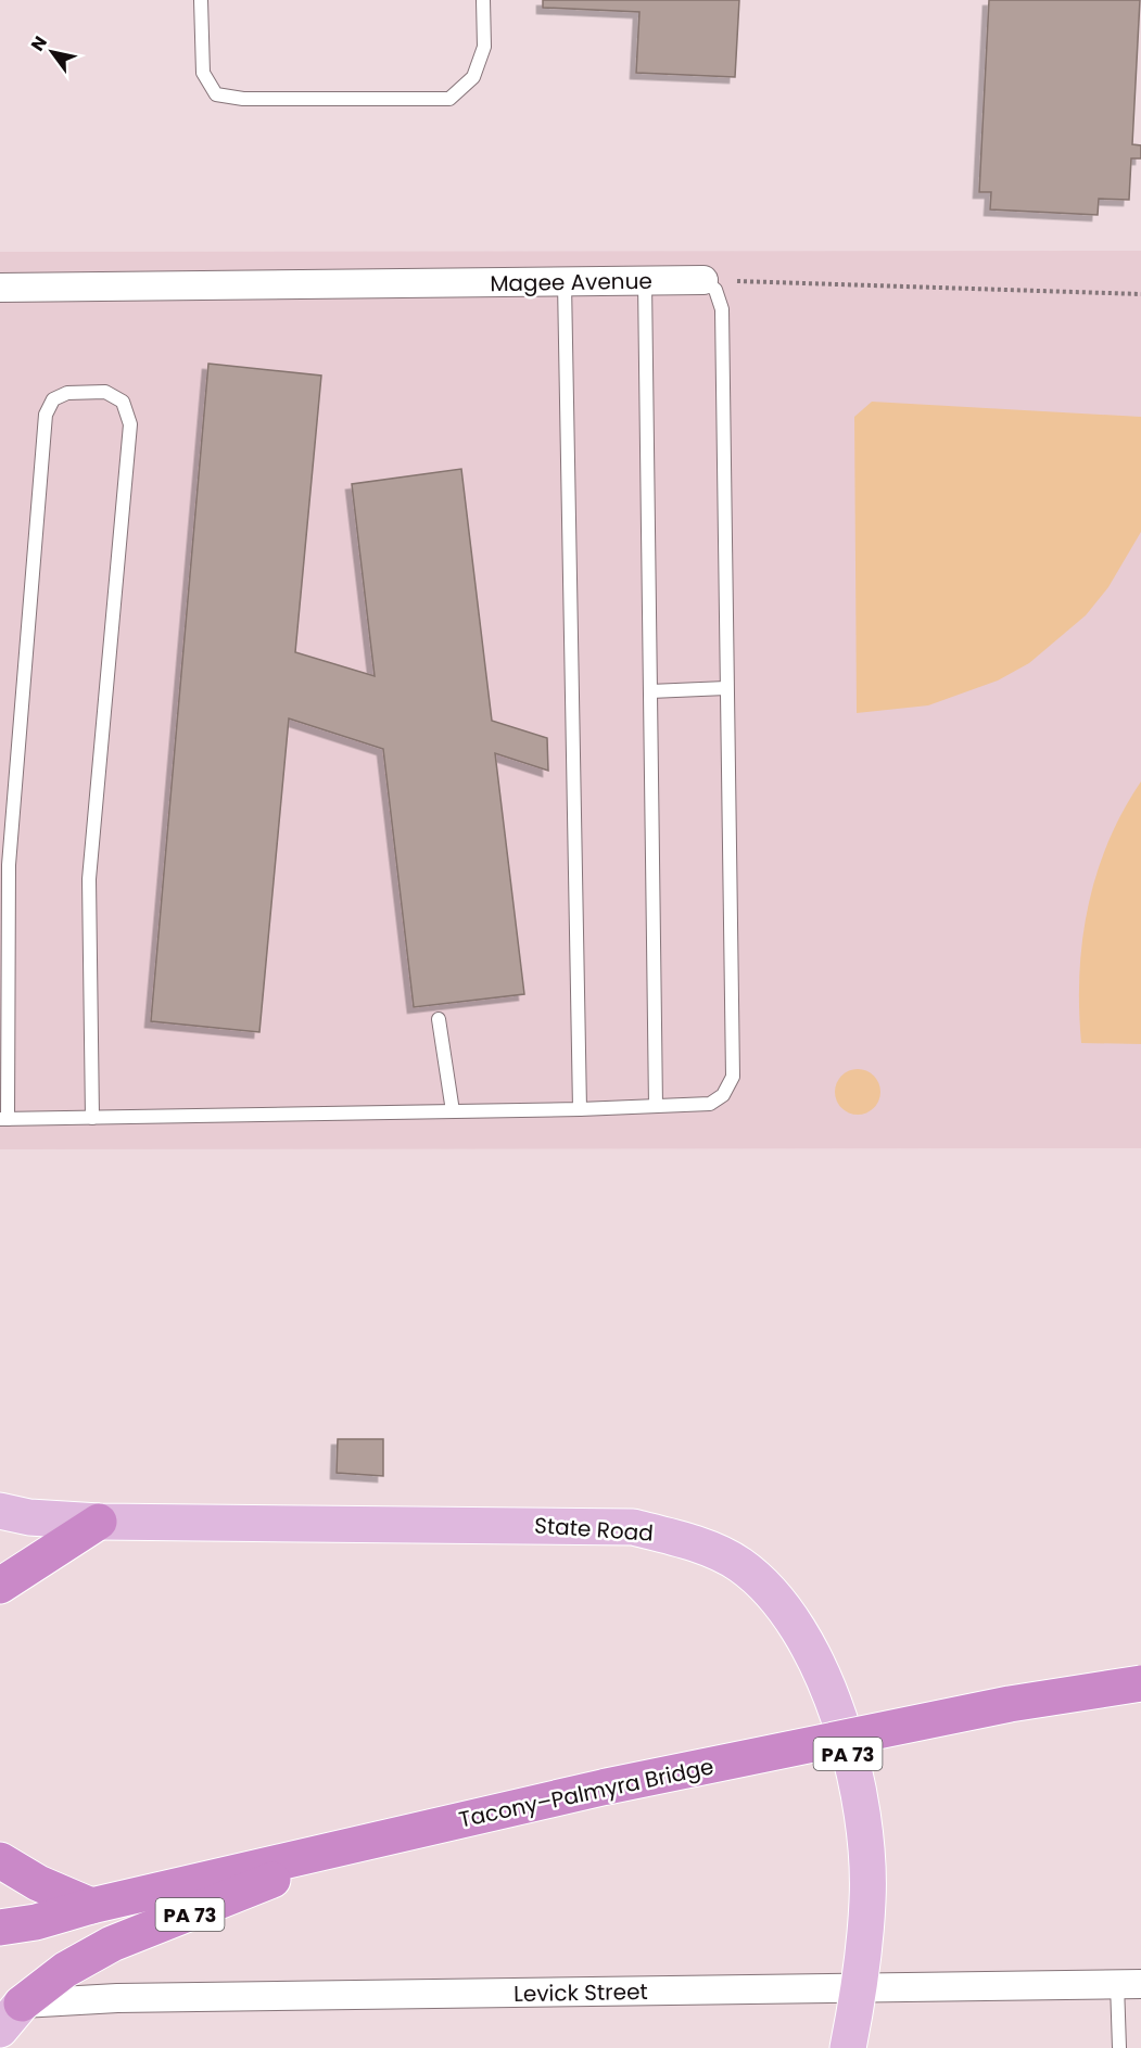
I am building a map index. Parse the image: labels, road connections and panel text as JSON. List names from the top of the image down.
{
  "streets": {
    "highway": ["PA 73", "Tacony–Palmyra Bridge"],
    "main road": ["State Road"],
    "street": ["Magee Avenue", "Levick Street"]
  },
  "crossings": [
    ["State Road", "Levick Street"],
    ["PA 73", "Tacony–Palmyra Bridge"],
    ["PA 73", "Levick Street"]
  ],
  "north": "top left"
}
